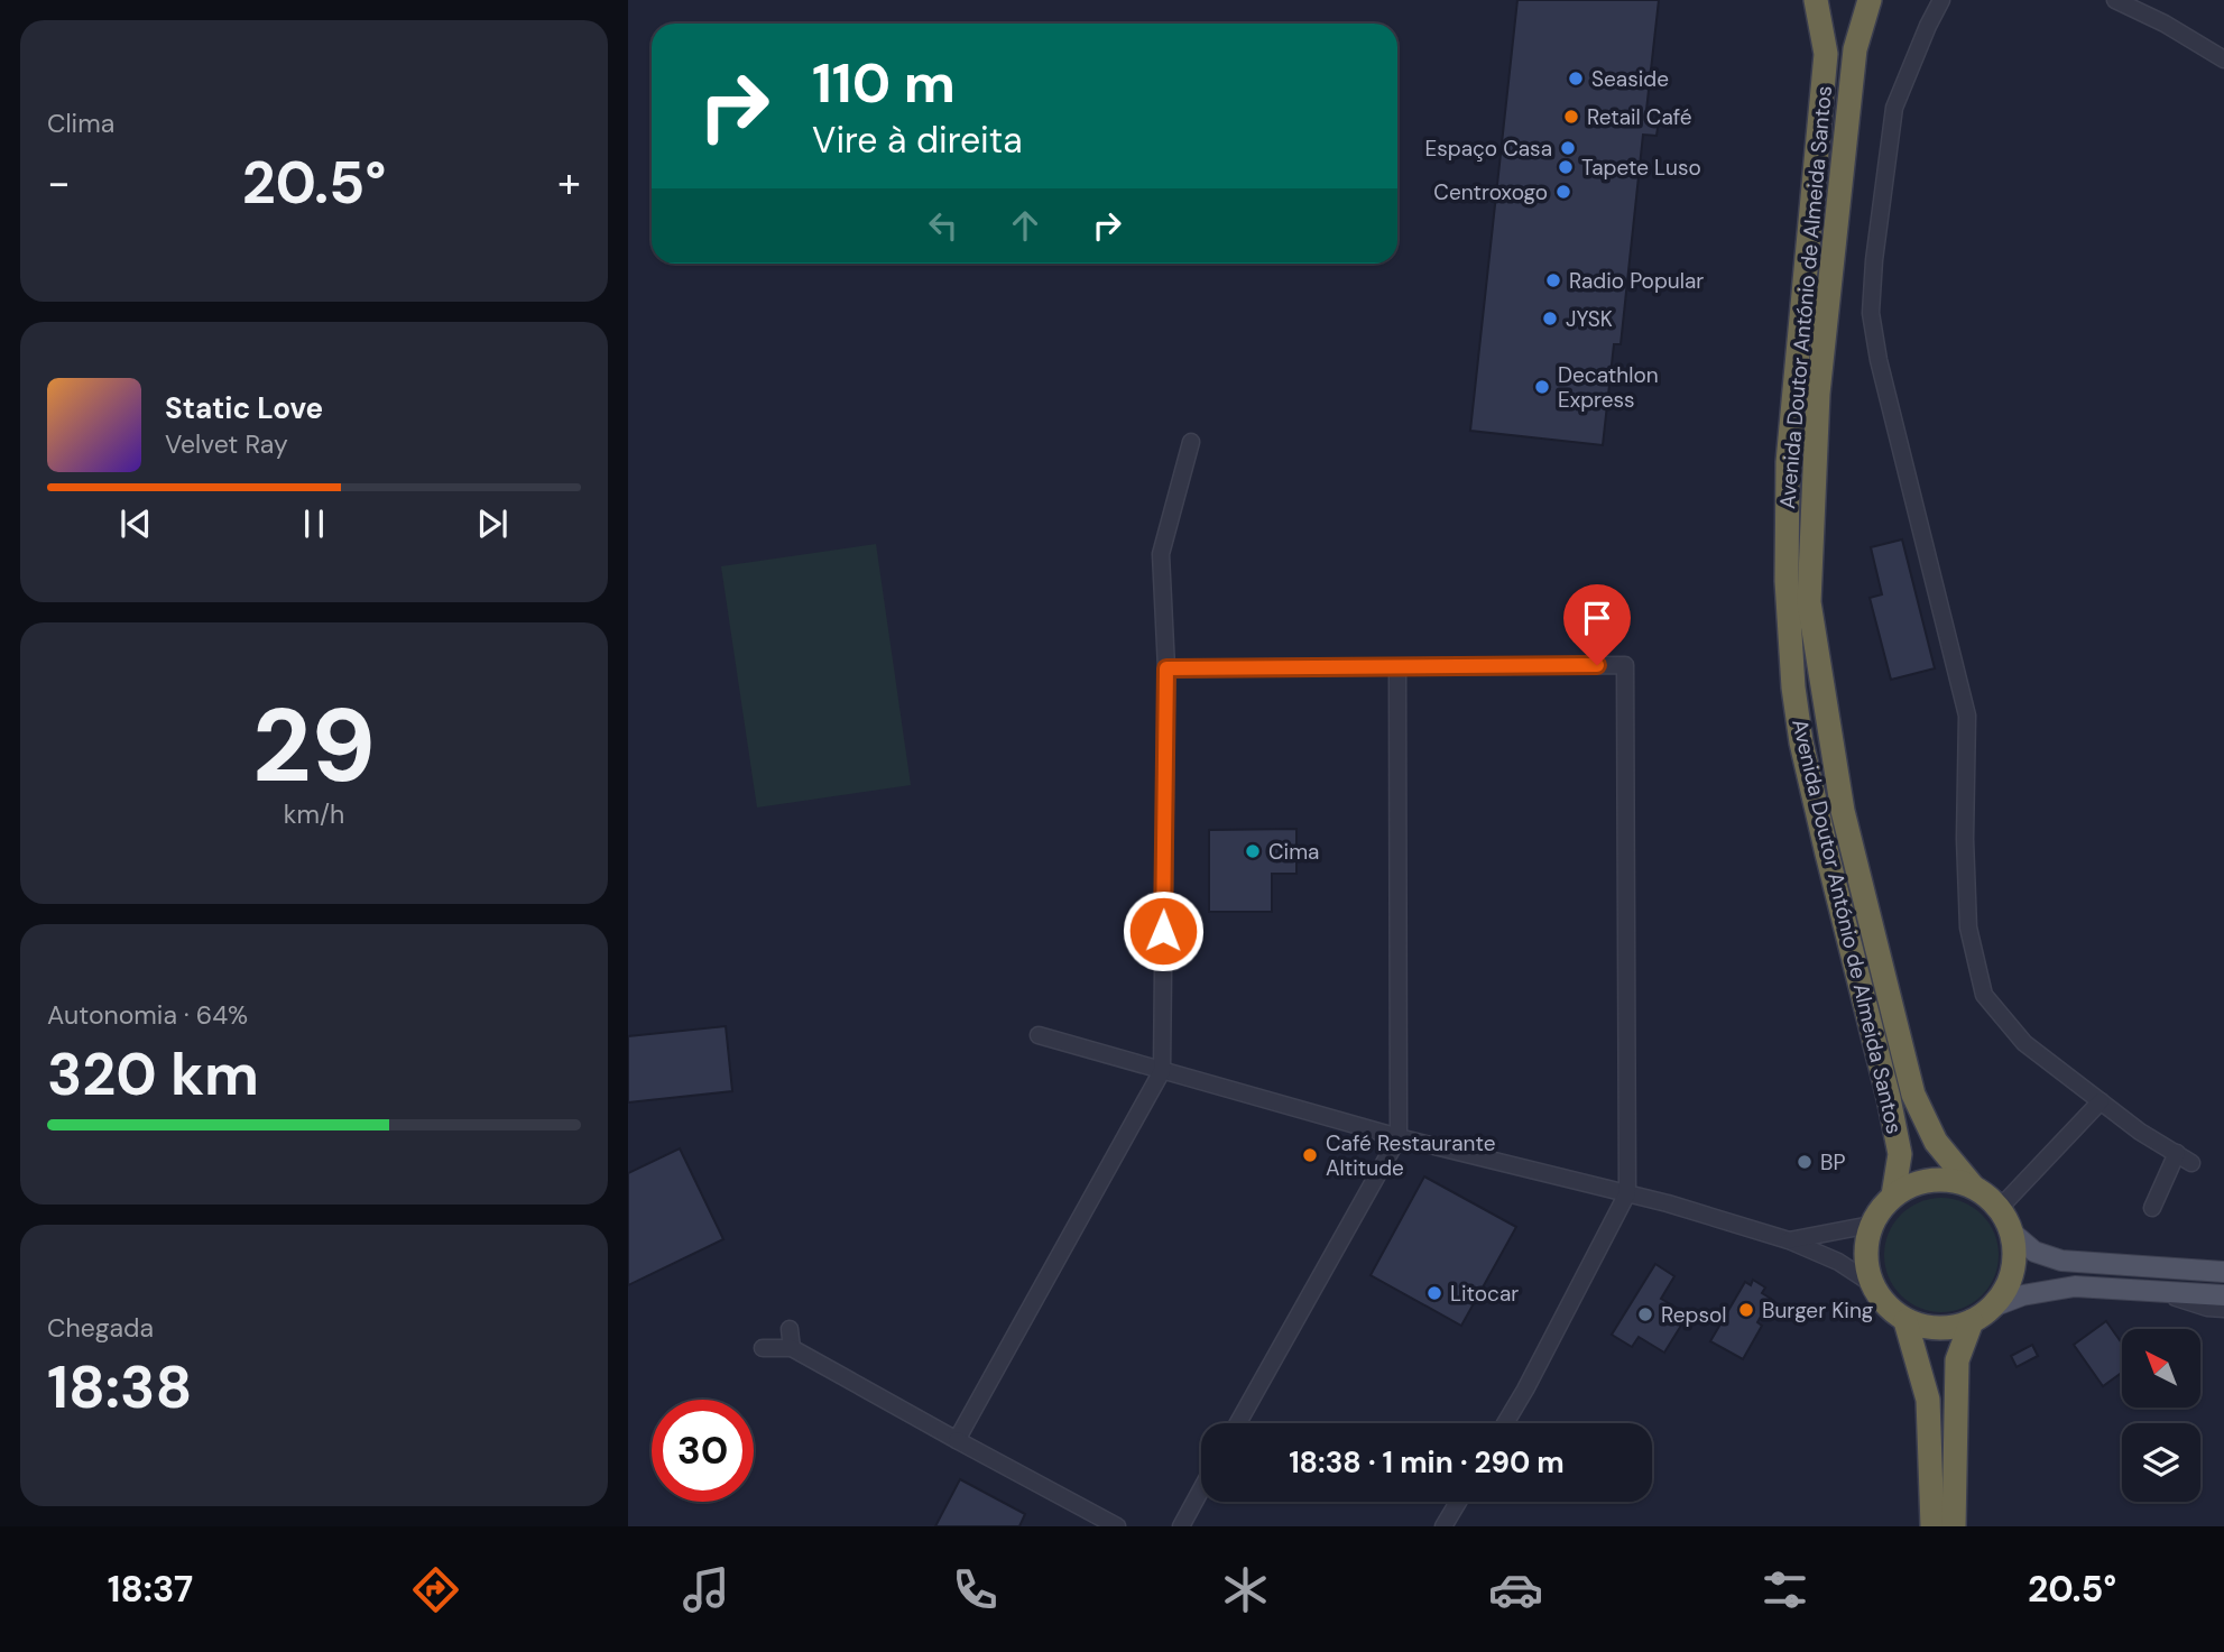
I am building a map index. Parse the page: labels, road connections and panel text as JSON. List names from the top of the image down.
{
  "streets": {
    "highway": ["Avenida Doutor António de Almeida Santos"]
  },
  "places": [
    "Seaside",
    "Retail Café",
    "Espaço Casa",
    "Tapete Luso",
    "Centroxogo",
    "Radio Popular",
    "JYSK",
    "Decathlon Express",
    "Cima",
    "Café Restaurante Altitude",
    "BP",
    "Litocar",
    "Burger King",
    "Repsol"
  ],
  "north": "top left",
  "page": {
    "tile": [
      "Clima",
      ["29", "km/h"],
      ["Autonomia · 64%", "320 km"],
      ["Chegada", "18:38"]
    ],
    "turn": ["110 m", "Vire à direita"],
    "heat": ["−", "20.5°", "+"],
    "song": ["Static Love", "Velvet Ray"],
    "limit": "30",
    "trip": "18:38 · 1 min · 290 m",
    "tabs": ["18:37", "20.5°"]
  }
}
